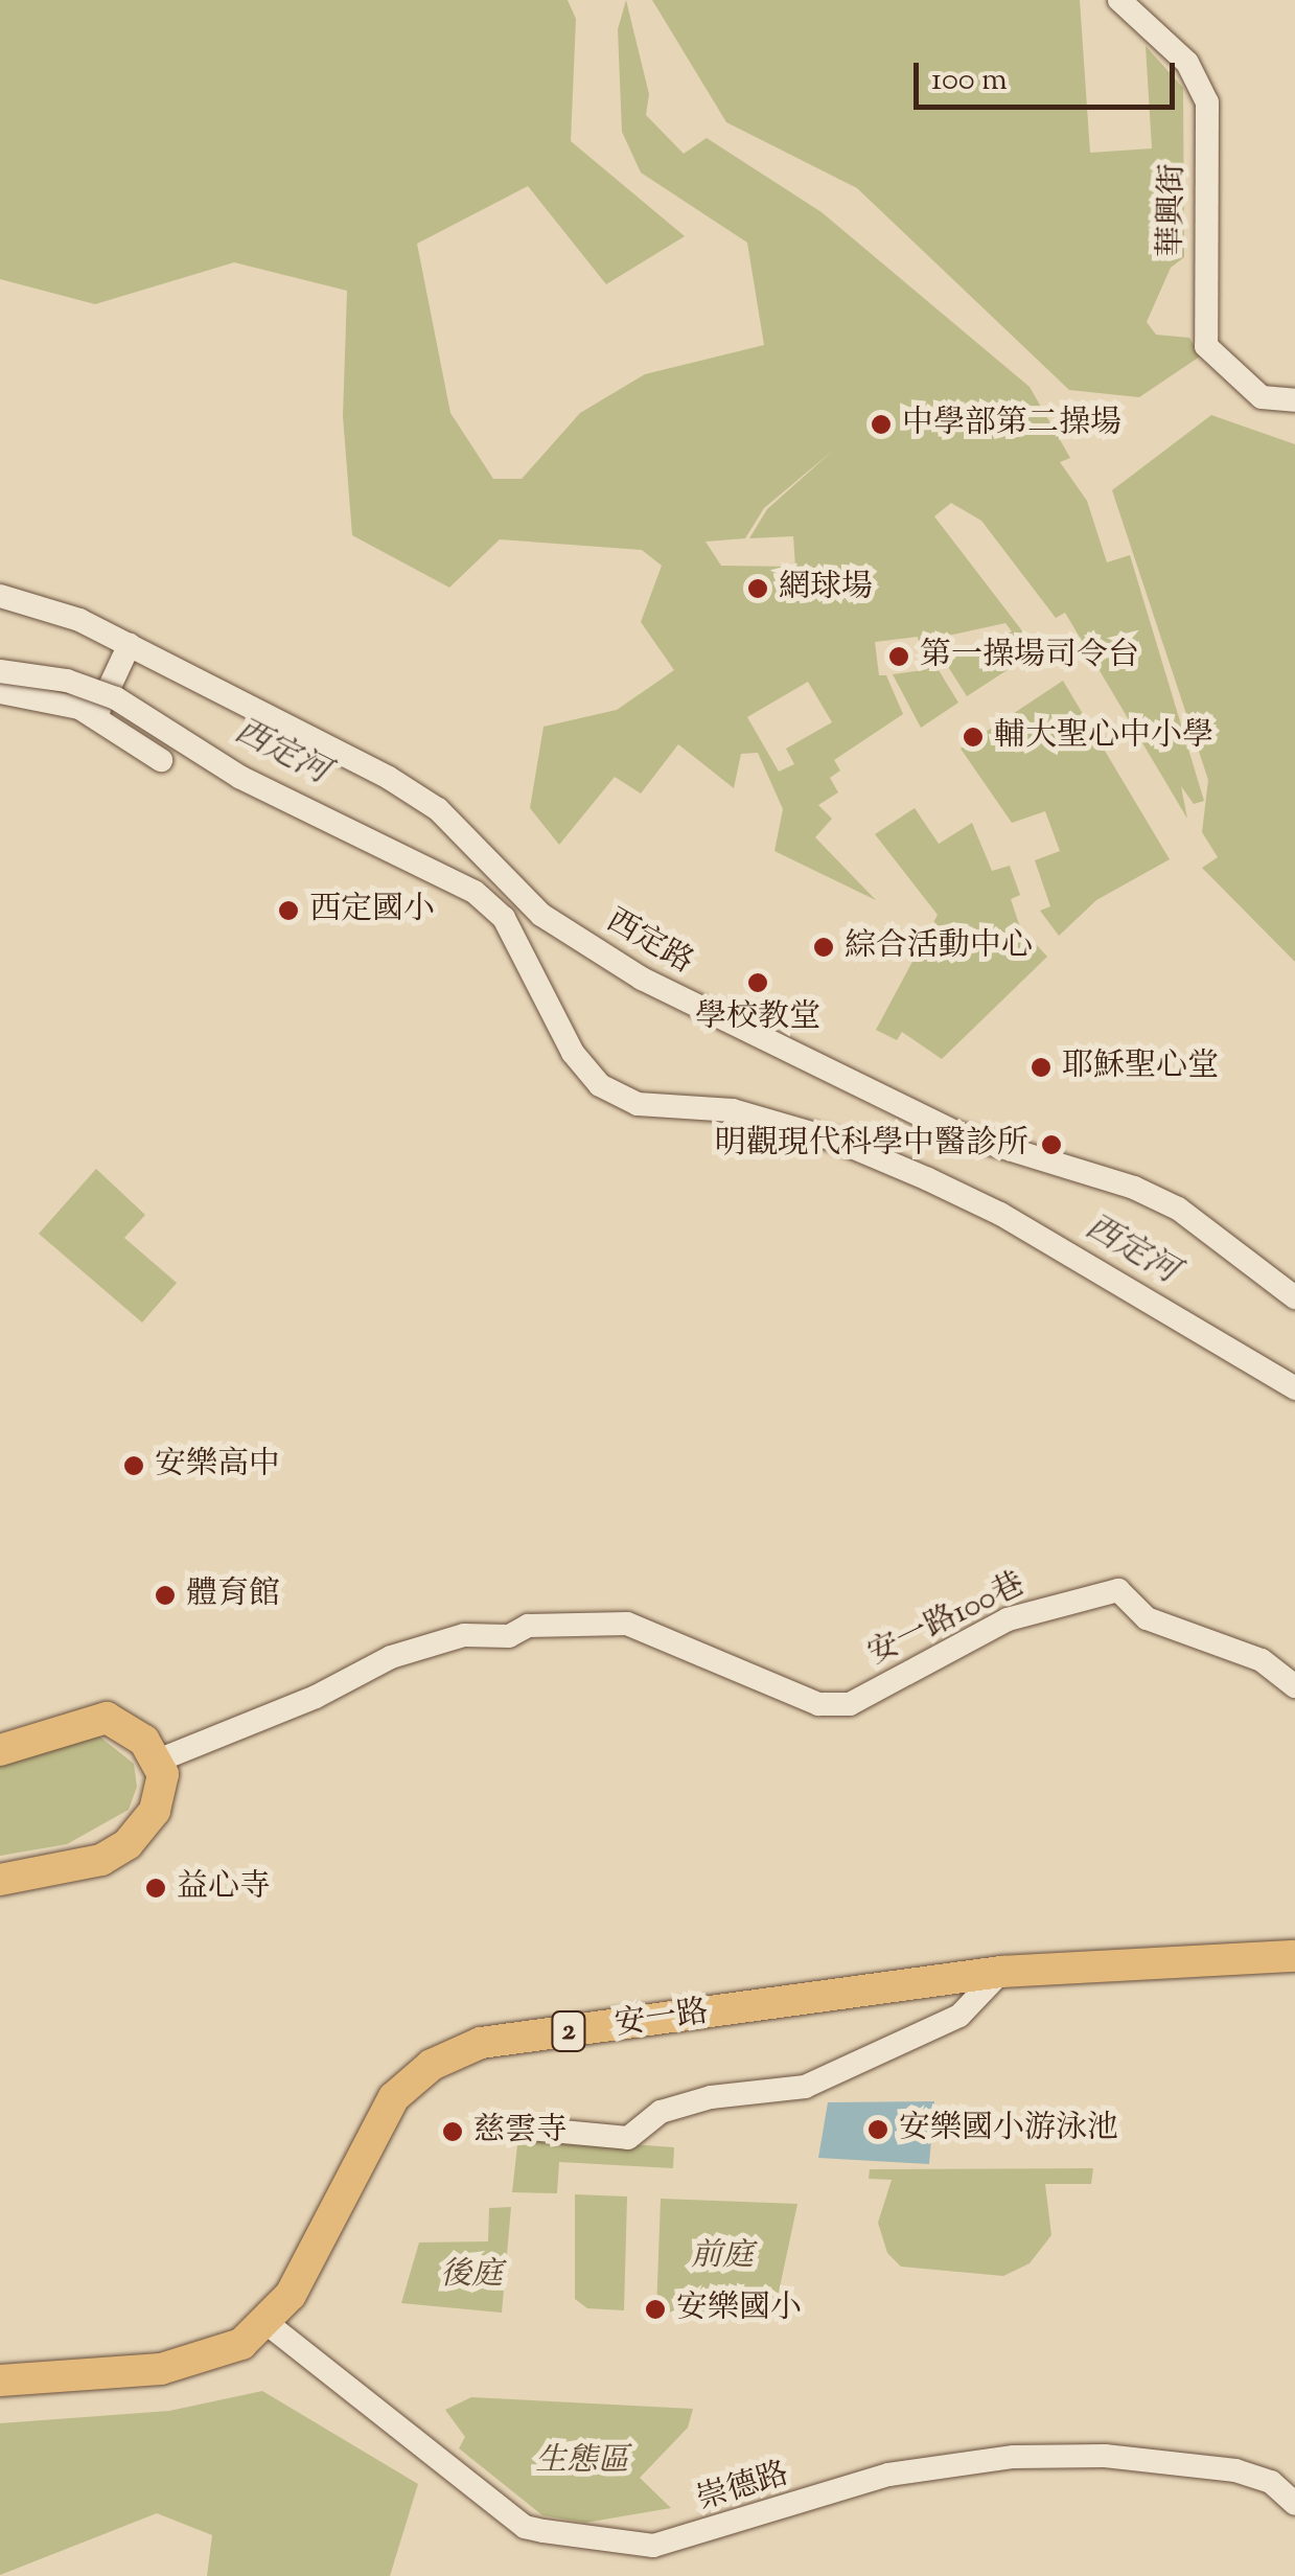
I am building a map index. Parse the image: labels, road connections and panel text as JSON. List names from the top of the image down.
{
  "streets": {
    "main road": ["安一路", "2"],
    "street": [
      "華興街",
      "西定路",
      "安一路100巷",
      "崇德路"
    ]
  },
  "crossings": [
    ["安一路", "崇德路"]
  ],
  "water": ["西定河"],
  "parks": ["前庭", "後庭", "生態區"],
  "places": [
    "中學部第二操場",
    "網球場",
    "第一操場司令台",
    "輔大聖心中小學",
    "西定國小",
    "綜合活動中心",
    "學校教堂",
    "耶穌聖心堂",
    "明觀現代科學中醫診所",
    "安樂高中",
    "體育館",
    "益心寺",
    "安樂國小游泳池",
    "慈雲寺",
    "安樂國小"
  ],
  "scale_bar": "100 m"
}
